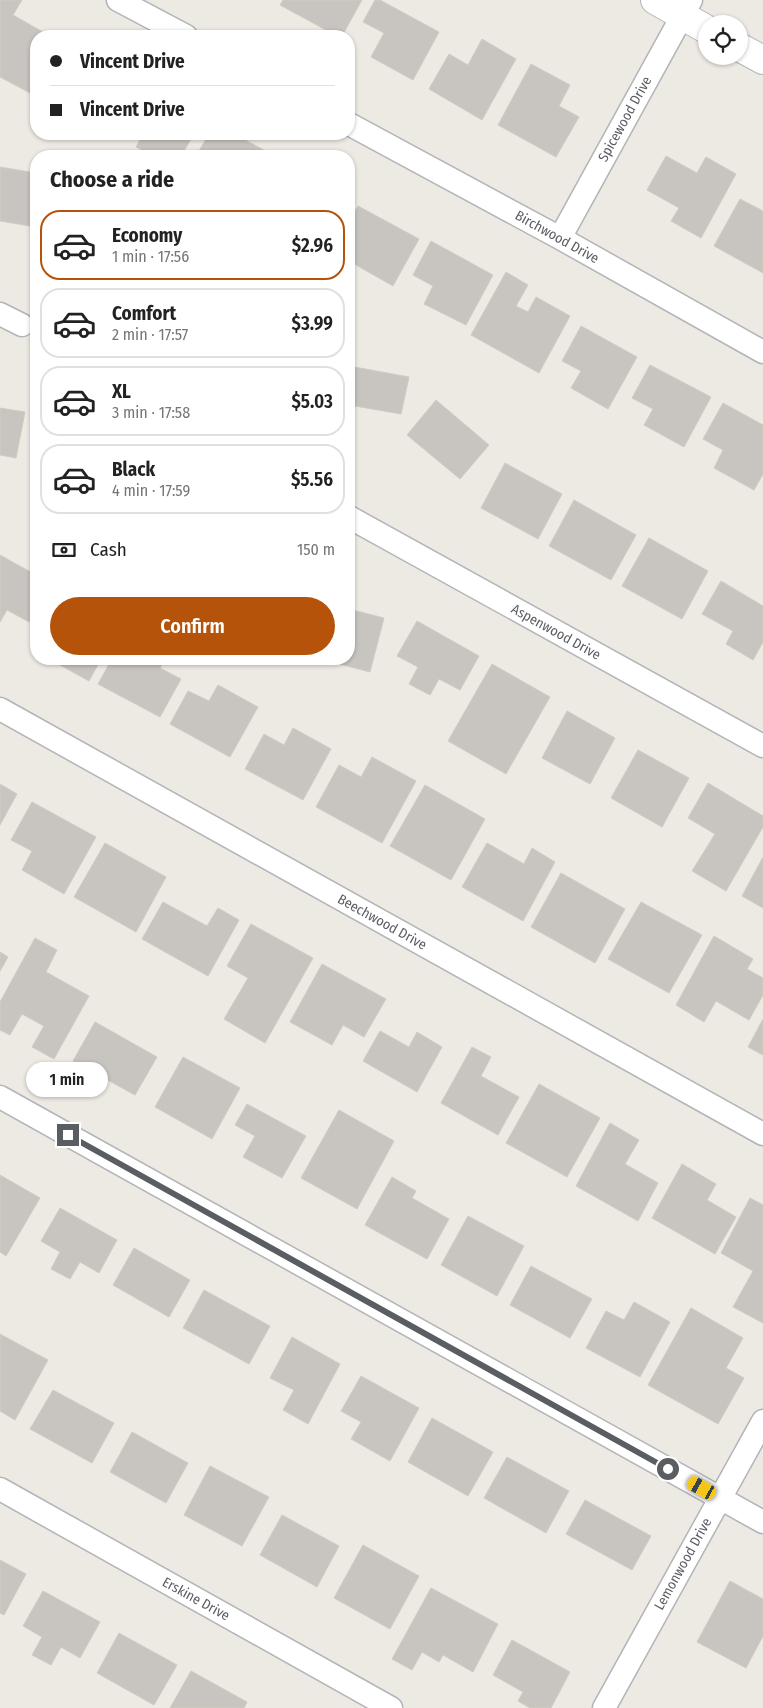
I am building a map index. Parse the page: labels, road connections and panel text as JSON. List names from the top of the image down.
{
  "streets": {
    "street": [
      "Spicewood Drive",
      "Birchwood Drive",
      "Aspenwood Drive",
      "Beechwood Drive",
      "Lemonwood Drive",
      "Erskine Drive"
    ]
  },
  "crossings": [
    ["Spicewood Drive", "Birchwood Drive"]
  ],
  "page": {
    "banner": ["Vincent Drive", "Vincent Drive"],
    "heading": "Choose a ride",
    "list": [
      {
        "name": "Economy",
        "note": "1 min · 17:56",
        "value": "$2.96"
      },
      {
        "name": "Comfort",
        "note": "2 min · 17:57",
        "value": "$3.99"
      },
      {
        "name": "XL",
        "note": "3 min · 17:58",
        "value": "$5.03"
      },
      {
        "name": "Black",
        "note": "4 min · 17:59",
        "value": "$5.56"
      }
    ],
    "pay": ["Cash", "150 m"],
    "buttons": "Confirm",
    "bubble": "1 min"
  }
}
